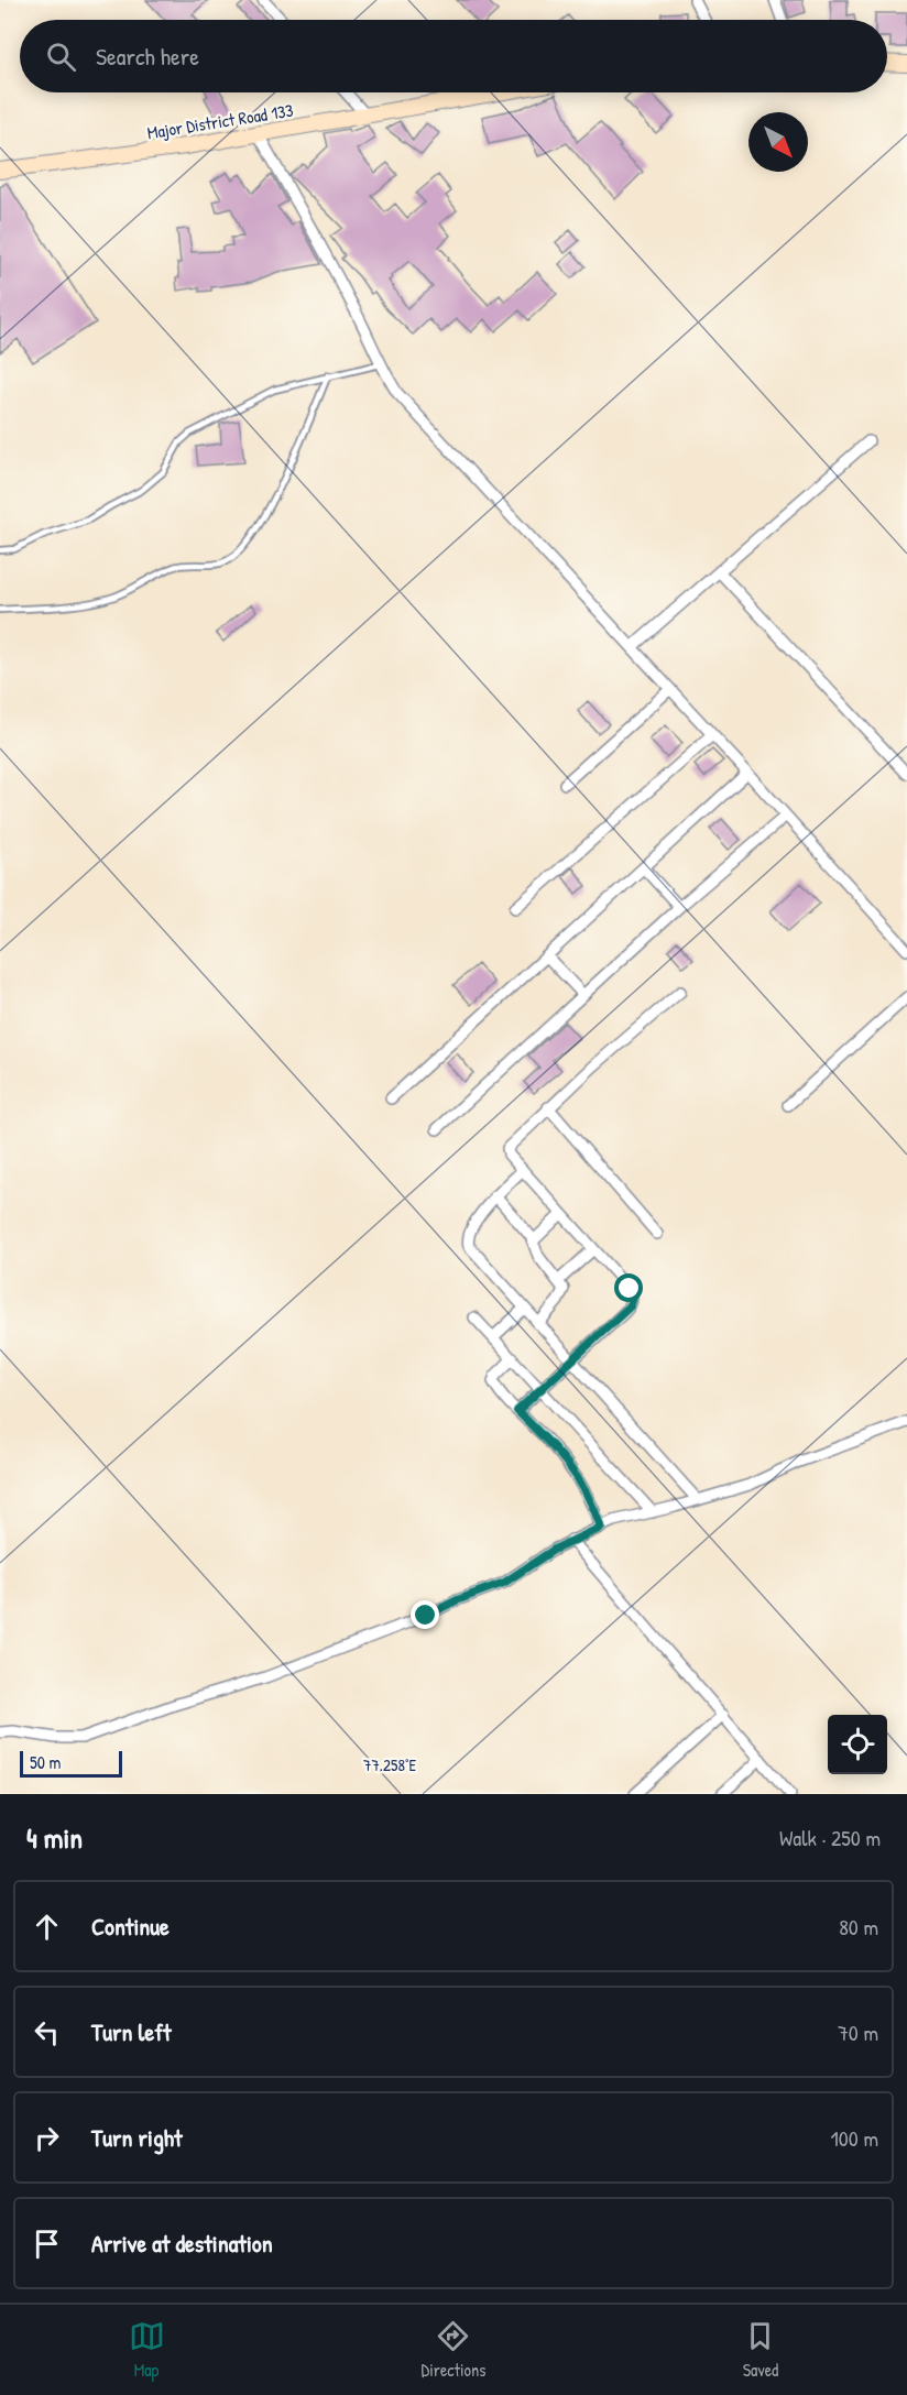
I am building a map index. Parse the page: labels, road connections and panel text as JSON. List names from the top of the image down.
{
  "streets": {
    "main road": ["Major District Road 133"]
  },
  "scale_bar": "50 m",
  "north": "bottom right",
  "page": {
    "search": "Search here",
    "scale": "50 m",
    "heading": ["4 min", "Walk · 250 m"],
    "list": [
      ["Continue", "80 m"],
      ["Turn left", "70 m"],
      ["Turn right", "100 m"],
      "Arrive at destination"
    ],
    "nav": ["Map", "Directions", "Saved"]
  },
  "coordinates": ["77.258°E"]
}
